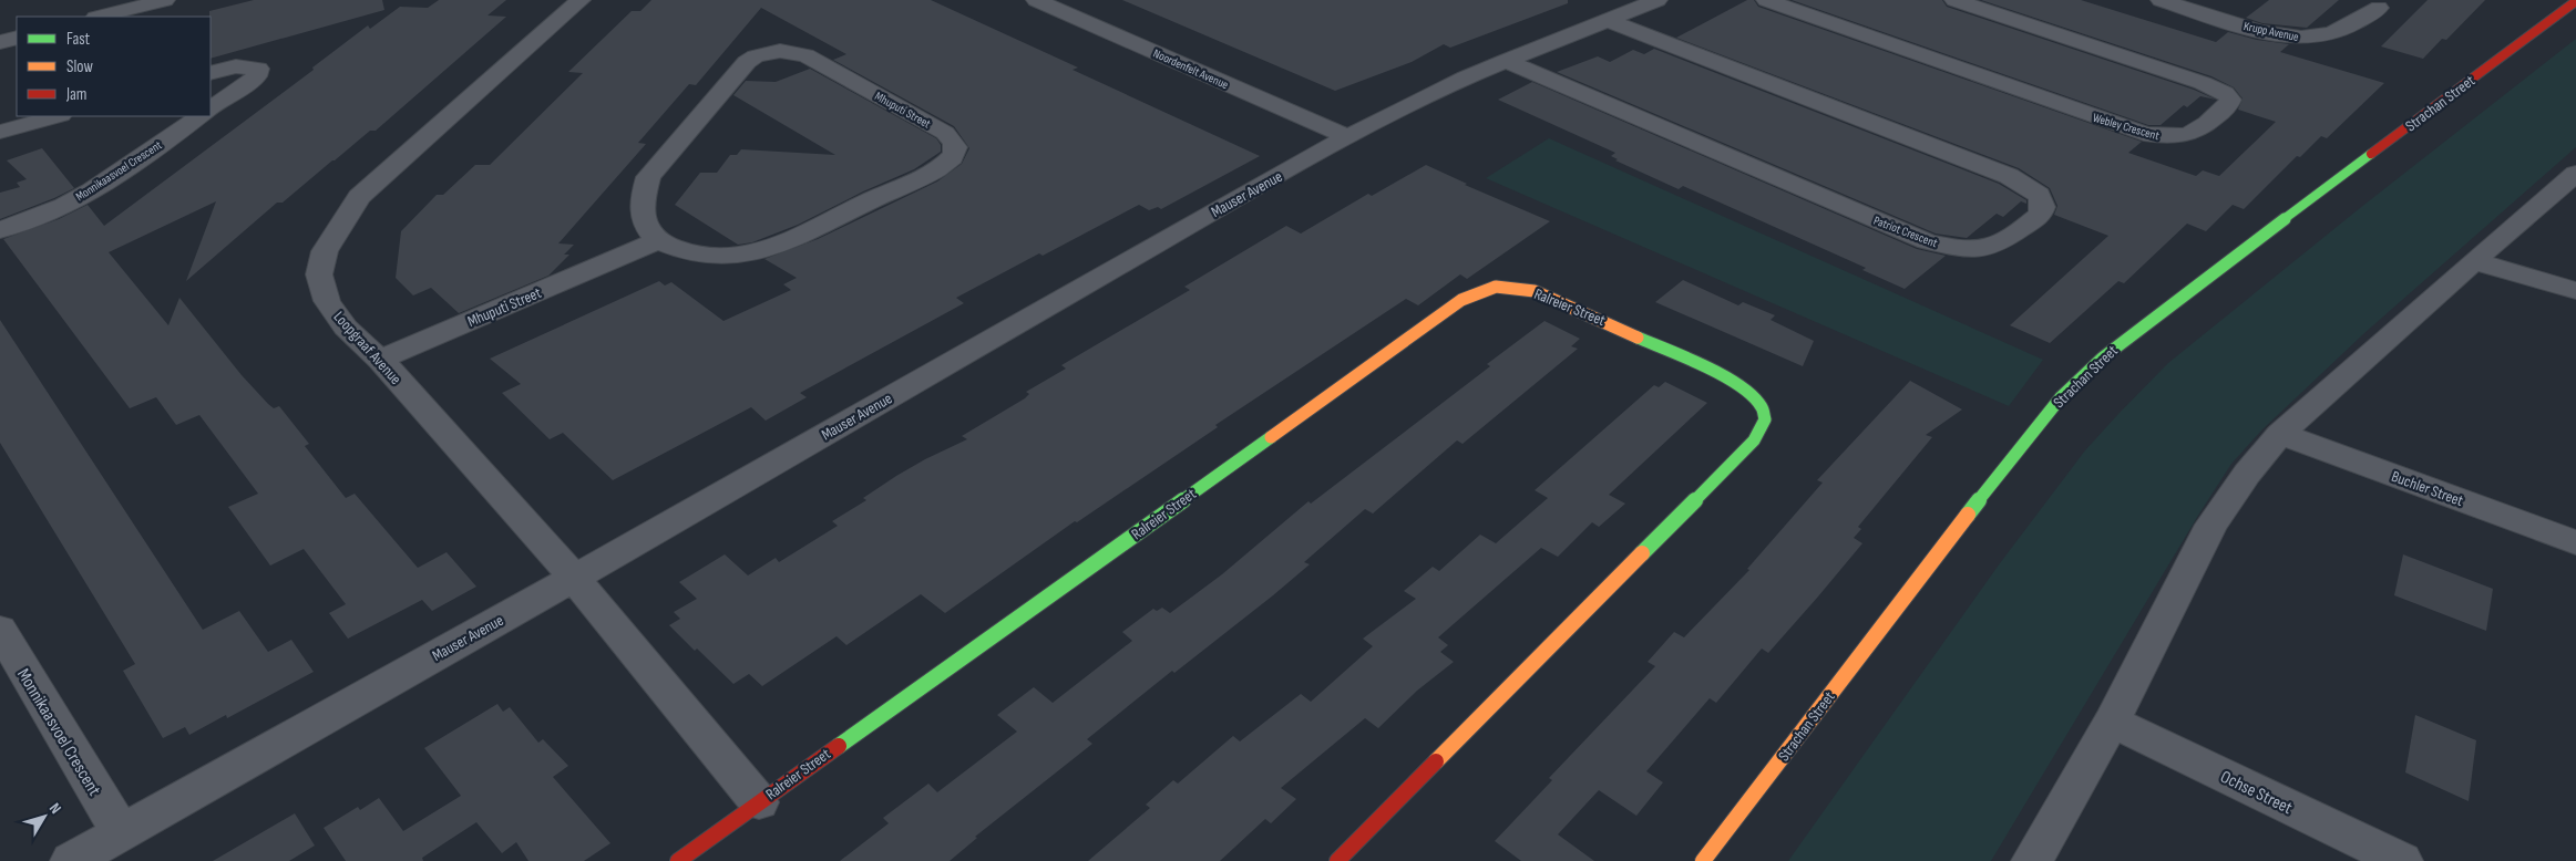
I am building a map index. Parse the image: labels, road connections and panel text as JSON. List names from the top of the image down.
{
  "streets": {
    "street": [
      "Krupp Avenue",
      "Noordenfelt Avenue",
      "Strachan Street",
      "Mhuputi Street",
      "Webley Crescent",
      "Monnikaasvoel Crescent",
      "Mauser Avenue",
      "Patriot Crescent",
      "Ralreier Street",
      "Loopgraaf Avenue",
      "Buchler Street",
      "Ochse Street"
    ]
  },
  "crossings": [
    ["Noordenfelt Avenue", "Mauser Avenue"],
    ["Mhuputi Street", "Loopgraaf Avenue"],
    ["Monnikaasvoel Crescent", "Mauser Avenue"],
    ["Mauser Avenue", "Patriot Crescent"],
    ["Mauser Avenue", "Ralreier Street"],
    ["Mauser Avenue", "Loopgraaf Avenue"],
    ["Ralreier Street", "Loopgraaf Avenue"]
  ],
  "legend": ["Fast", "Slow", "Jam"],
  "north": "top right"
}
